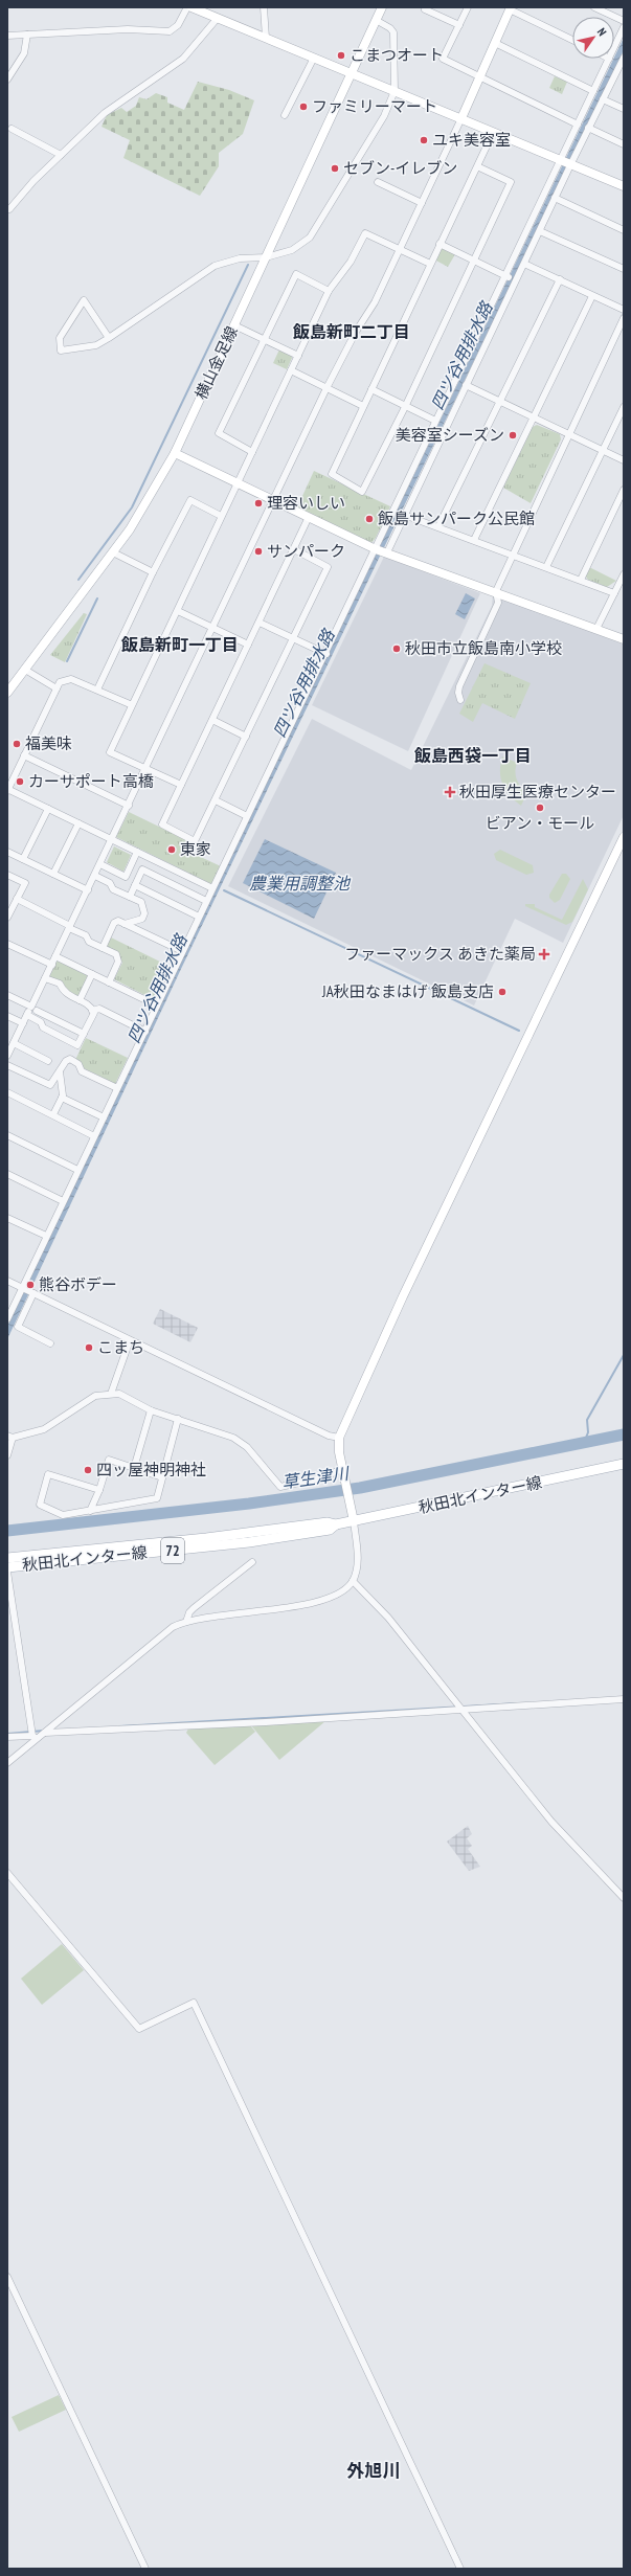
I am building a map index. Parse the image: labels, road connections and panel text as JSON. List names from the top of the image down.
{
  "streets": {
    "main road": ["秋田北インター線", "72"],
    "street": ["横山金足線"]
  },
  "districts": [
    "飯島新町二丁目",
    "飯島新町一丁目",
    "飯島西袋一丁目",
    "外旭川"
  ],
  "water": ["四ツ谷用排水路", "農業用調整池", "草生津川"],
  "places": {
    "other": [
      "こまつオート",
      "ファミリーマート",
      "ユキ美容室",
      "セブン-イレブン",
      "美容室シーズン",
      "理容いしい",
      "飯島サンパーク公民館",
      "サンパーク",
      "秋田市立飯島南小学校",
      "福美味",
      "カーサポート高橋",
      "ビアン・モール",
      "東家",
      "JA秋田なまはげ 飯島支店",
      "熊谷ボデー",
      "こまち",
      "四ッ屋神明神社"
    ],
    "health": ["秋田厚生医療センター", "ファーマックス あきた薬局"]
  },
  "north": "top right"
}
